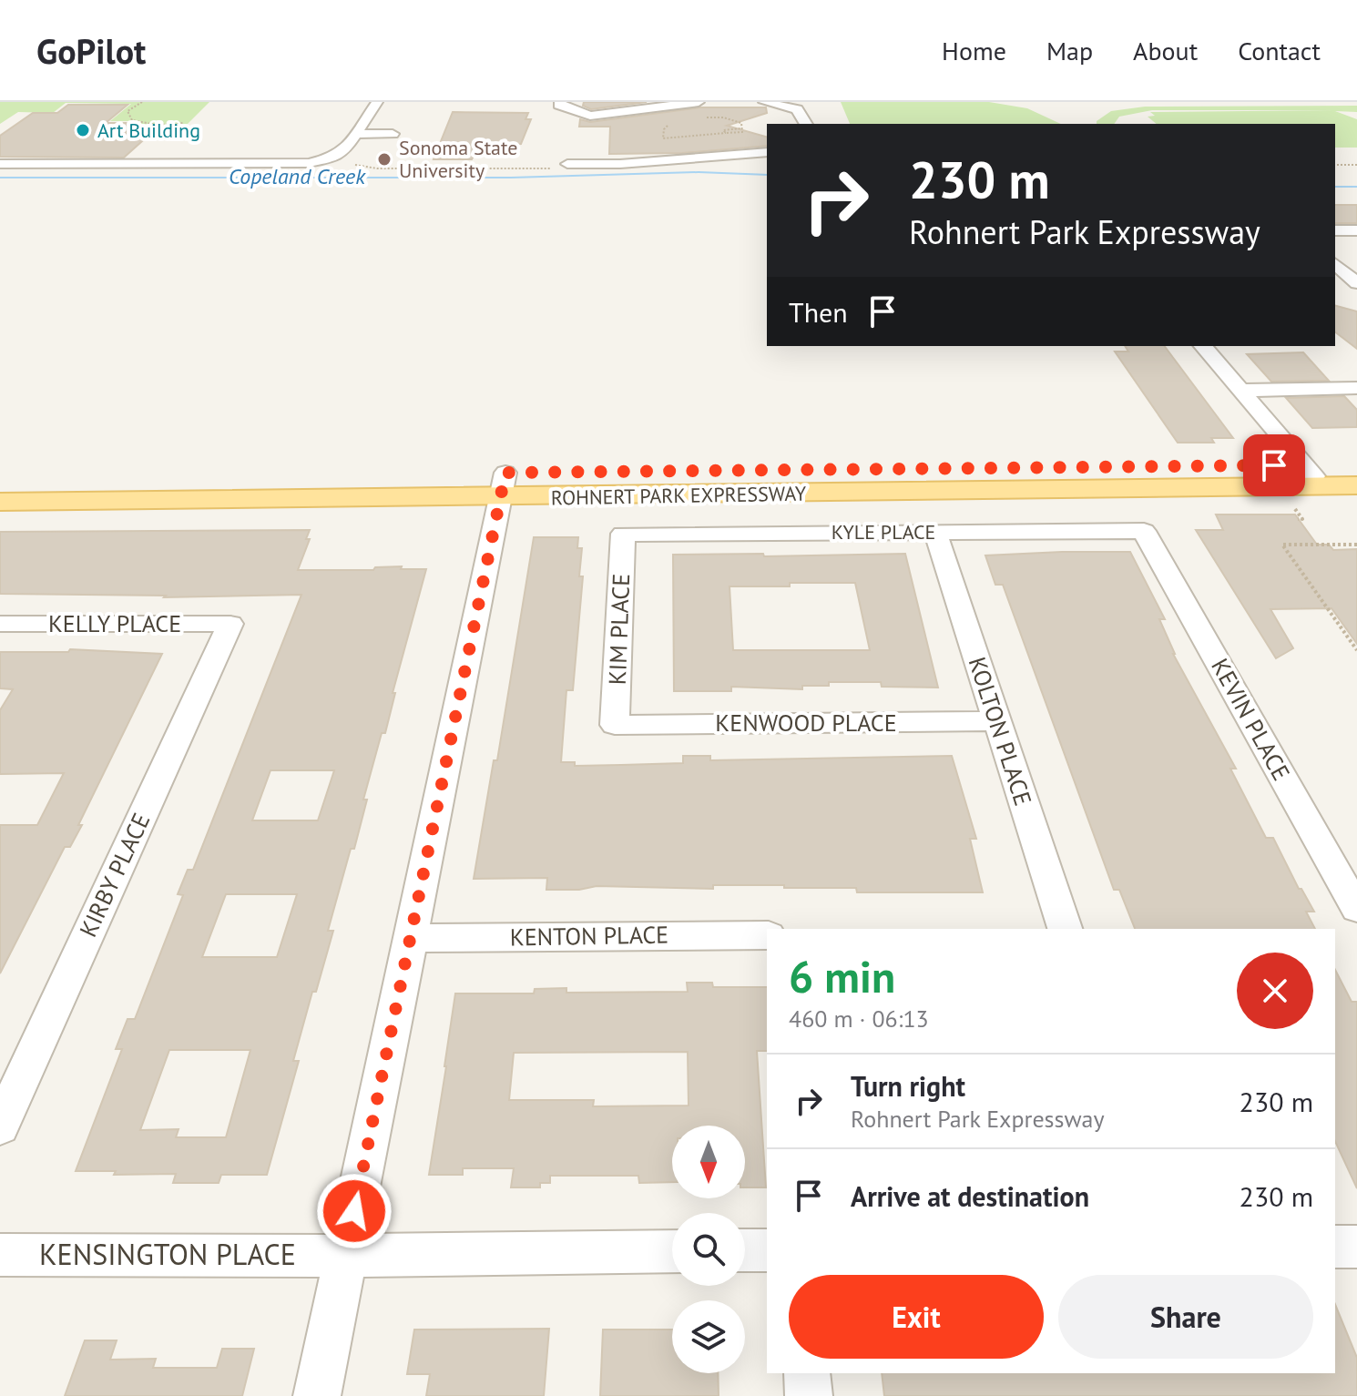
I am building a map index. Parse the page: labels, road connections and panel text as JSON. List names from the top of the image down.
{
  "streets": {
    "main road": ["ROHNERT PARK EXPRESSWAY"],
    "street": [
      "KYLE PLACE",
      "KELLY PLACE",
      "KIM PLACE",
      "KEVIN PLACE",
      "KENWOOD PLACE",
      "KOLTON PLACE",
      "KIRBY PLACE",
      "KENTON PLACE",
      "KENSINGTON PLACE"
    ]
  },
  "crossings": [
    ["KYLE PLACE", "KIM PLACE"],
    ["KYLE PLACE", "KEVIN PLACE"],
    ["KYLE PLACE", "KOLTON PLACE"],
    ["KELLY PLACE", "KIRBY PLACE"],
    ["KIM PLACE", "KENWOOD PLACE"],
    ["KENWOOD PLACE", "KOLTON PLACE"]
  ],
  "water": ["Copeland Creek"],
  "places": ["Art Building", "Sonoma State University"],
  "north": "bottom",
  "page": {
    "header": "GoPilot",
    "nav": [
      "Home",
      "Map",
      "About",
      "Contact"
    ],
    "turn": ["230 m", "Rohnert Park Expressway"],
    "then": "Then",
    "heading": ["6 min", "460 m · 06:13"],
    "list": [
      {
        "name": "Turn right",
        "note": "Rohnert Park Expressway",
        "value": "230 m"
      },
      {
        "name": "Arrive at destination",
        "value": "230 m"
      }
    ],
    "buttons": ["Exit", "Share"]
  }
}
